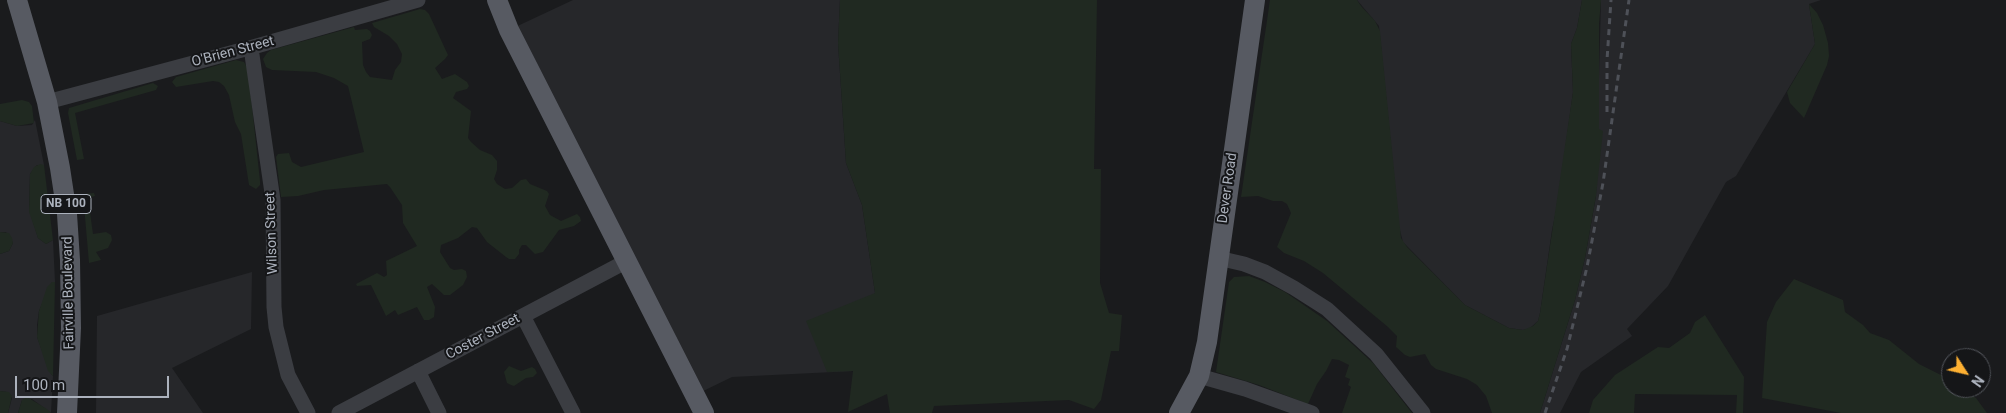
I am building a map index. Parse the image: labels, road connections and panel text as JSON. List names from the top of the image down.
{
  "streets": {
    "main road": ["Dever Road", "NB 100", "Fairville Boulevard"],
    "street": ["O'Brien Street", "Wilson Street", "Coster Street"]
  },
  "crossings": [
    ["O'Brien Street", "Wilson Street"],
    ["O'Brien Street", "Fairville Boulevard"]
  ],
  "scale_bar": "100 m",
  "north": "bottom right"
}
